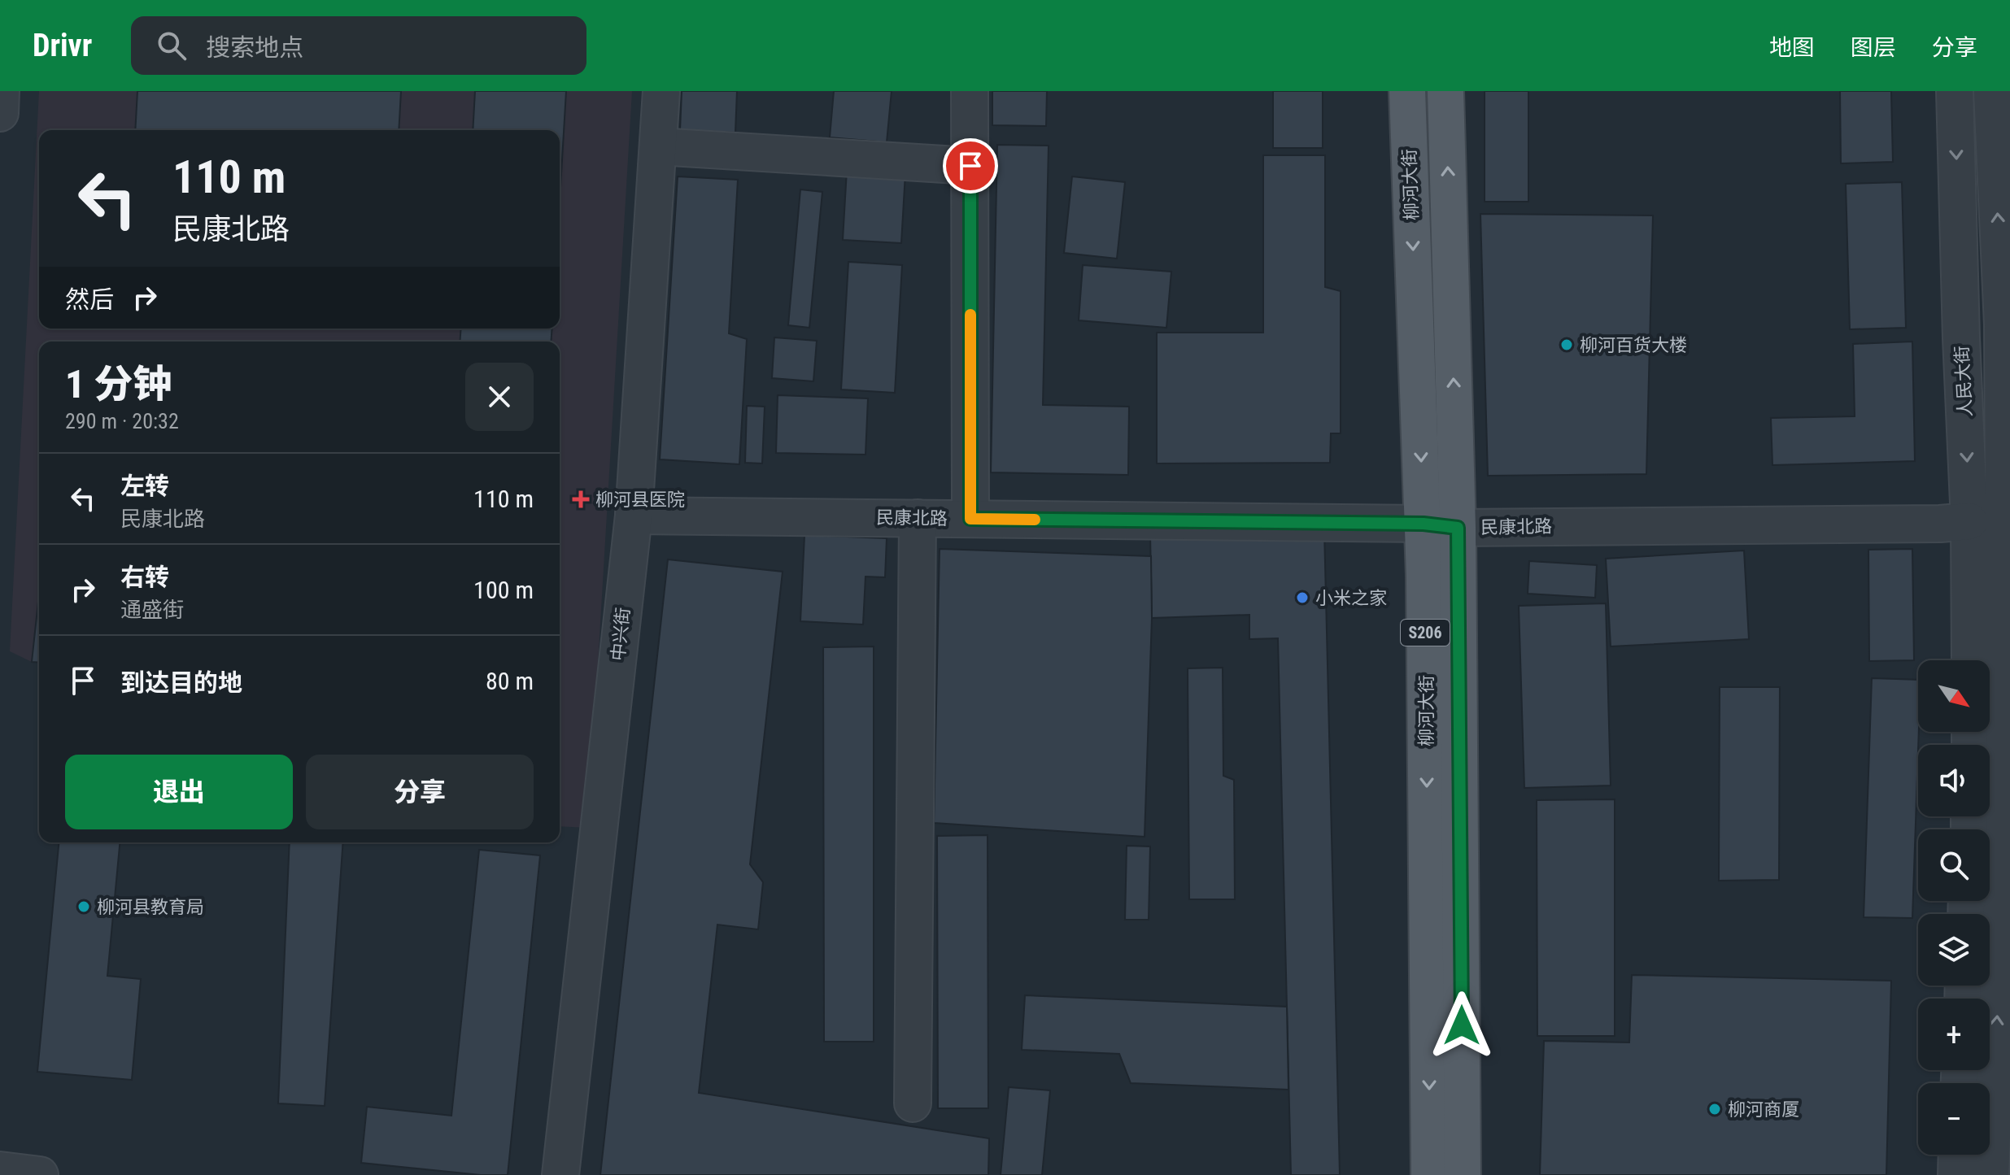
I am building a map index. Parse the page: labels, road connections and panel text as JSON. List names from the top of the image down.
{
  "streets": {
    "main road": ["柳河大街", "S206"],
    "street": ["人民大街", "民康北路", "中兴街"]
  },
  "crossings": [
    ["柳河大街", "民康北路"],
    ["人民大街", "民康北路"],
    ["民康北路", "中兴街"]
  ],
  "places": {
    "other": [
      "柳河百货大楼",
      "小米之家",
      "柳河县教育局",
      "柳河商厦"
    ],
    "health": ["柳河县医院"]
  },
  "north": "bottom right",
  "page": {
    "header": "Drivr",
    "search": "搜索地点",
    "nav": ["地图", "图层", "分享"],
    "turn": ["110 m", "民康北路"],
    "then": "然后",
    "heading": ["1 分钟", "290 m · 20:32"],
    "list": [
      {
        "name": "左转",
        "note": "民康北路",
        "value": "110 m"
      },
      {
        "name": "右转",
        "note": "通盛街",
        "value": "100 m"
      },
      {
        "name": "到达目的地",
        "value": "80 m"
      }
    ],
    "map_buttons": ["+", "−"],
    "buttons": ["退出", "分享"]
  }
}
